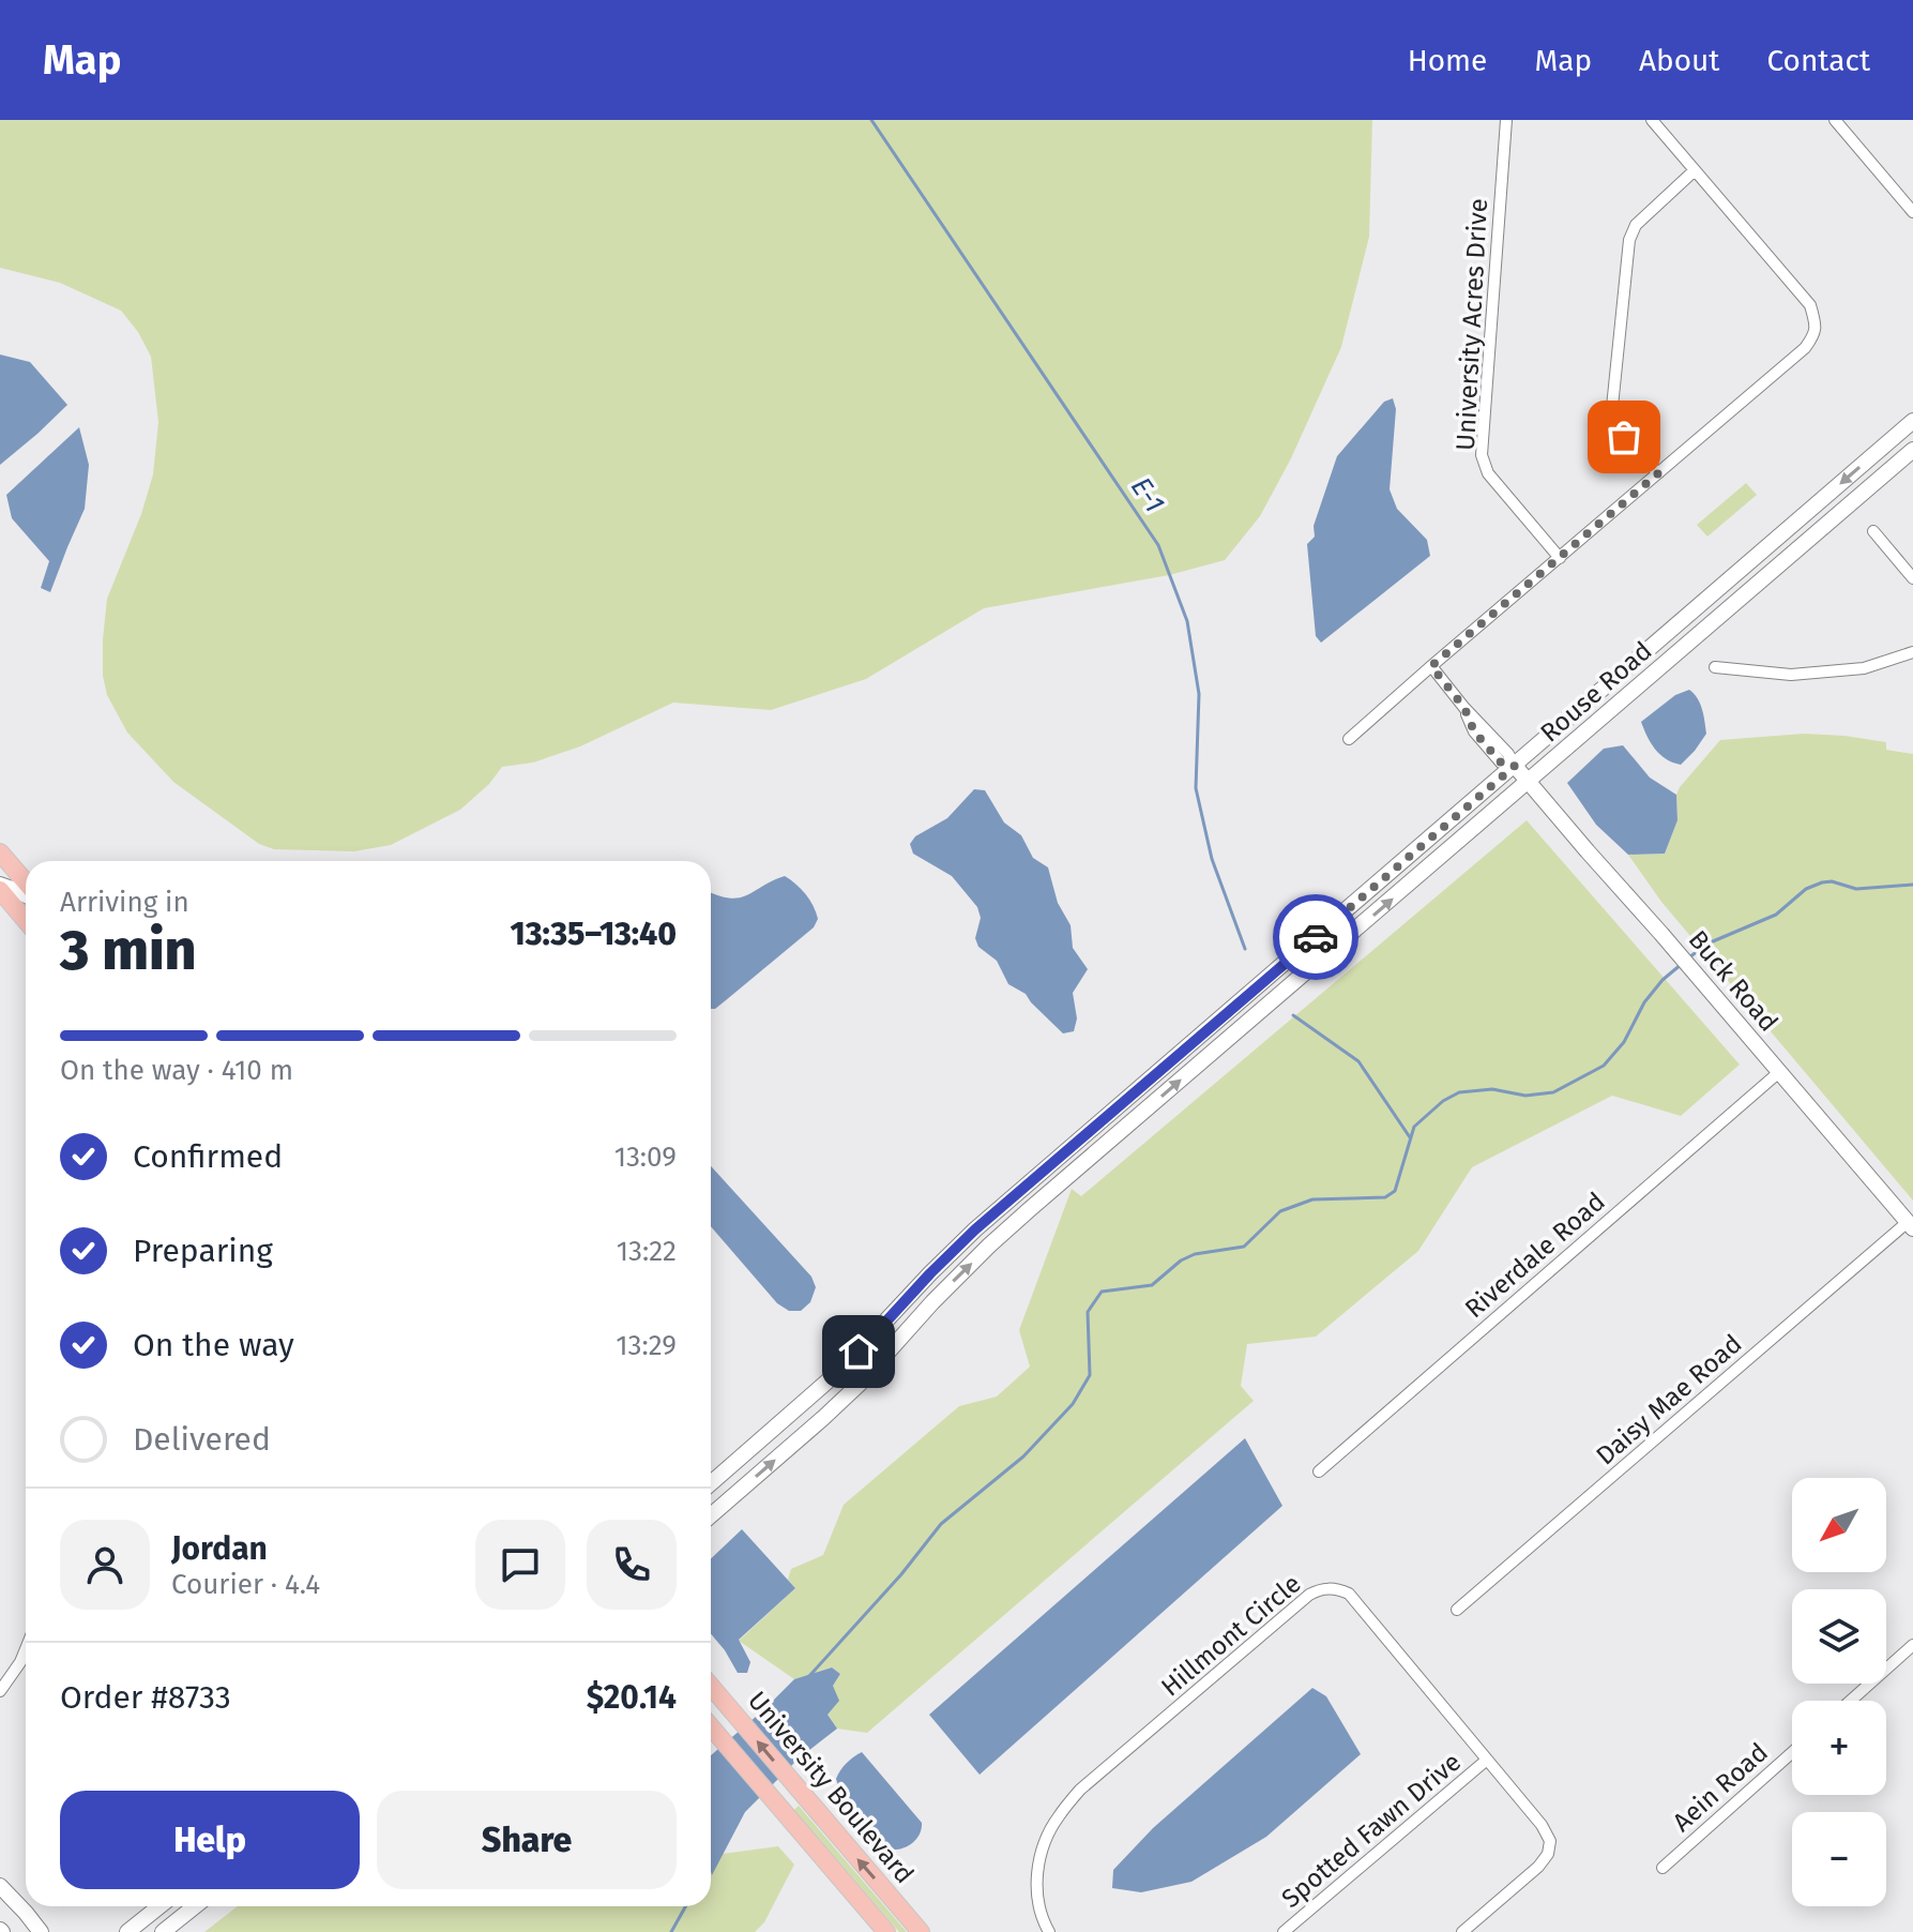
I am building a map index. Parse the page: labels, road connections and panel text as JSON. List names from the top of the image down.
{
  "streets": {
    "main road": ["University Boulevard"],
    "street": [
      "University Acres Drive",
      "Rouse Road",
      "Buck Road",
      "Riverdale Road",
      "Daisy Mae Road",
      "Hillmont Circle",
      "Aein Road",
      "Spotted Fawn Drive"
    ]
  },
  "crossings": [
    ["Rouse Road", "Buck Road"],
    ["Buck Road", "Riverdale Road"],
    ["Buck Road", "Daisy Mae Road"],
    ["Hillmont Circle", "Spotted Fawn Drive"]
  ],
  "water": ["E-1"],
  "north": "bottom left",
  "page": {
    "header": "Map",
    "nav": [
      "Home",
      "Map",
      "About",
      "Contact"
    ],
    "heading": ["3 min", "Arriving in", "13:35–13:40"],
    "panel": [
      "Jordan",
      "Courier · 4.4",
      "Order #8733",
      "$20.14"
    ],
    "bar": "On the way · 410 m",
    "list": [
      ["Confirmed", "13:09"],
      ["Preparing", "13:22"],
      ["On the way", "13:29"],
      "Delivered"
    ],
    "map_buttons": ["+", "−"],
    "buttons": ["Help", "Share"]
  }
}
